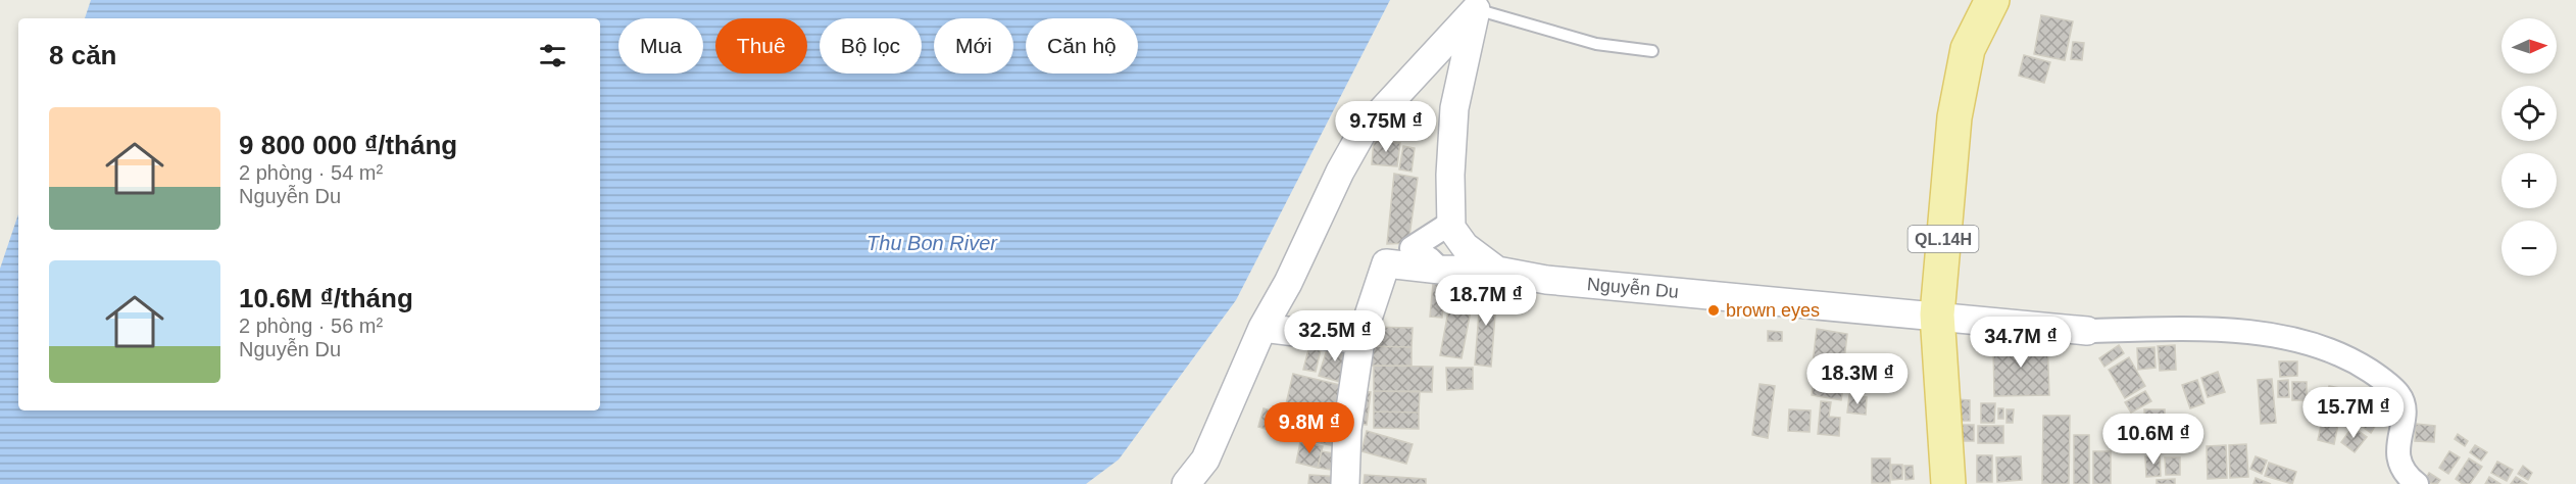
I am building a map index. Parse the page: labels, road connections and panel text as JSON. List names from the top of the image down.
{
  "streets": {
    "main road": ["QL.14H"],
    "street": ["Nguyễn Du"]
  },
  "crossings": [
    ["QL.14H", "Nguyễn Du"]
  ],
  "water": ["Thu Bon River"],
  "places": ["brown eyes"],
  "north": "right",
  "page": {
    "map_buttons": ["+", "−"],
    "chip": [
      "Mua",
      "Thuê",
      "Bộ lọc",
      "Mới",
      "Căn hộ"
    ],
    "heading": "8 căn",
    "list": [
      {
        "name": "9 800 000 ₫/tháng",
        "note": "2 phòng · 54 m² · Nguyễn Du"
      },
      {
        "name": "10.6M ₫/tháng",
        "note": "2 phòng · 56 m² · Nguyễn Du"
      }
    ],
    "price": [
      "9.75M ₫",
      "18.7M ₫",
      "32.5M ₫",
      "34.7M ₫",
      "18.3M ₫",
      "15.7M ₫",
      "9.8M ₫",
      "10.6M ₫"
    ]
  }
}
